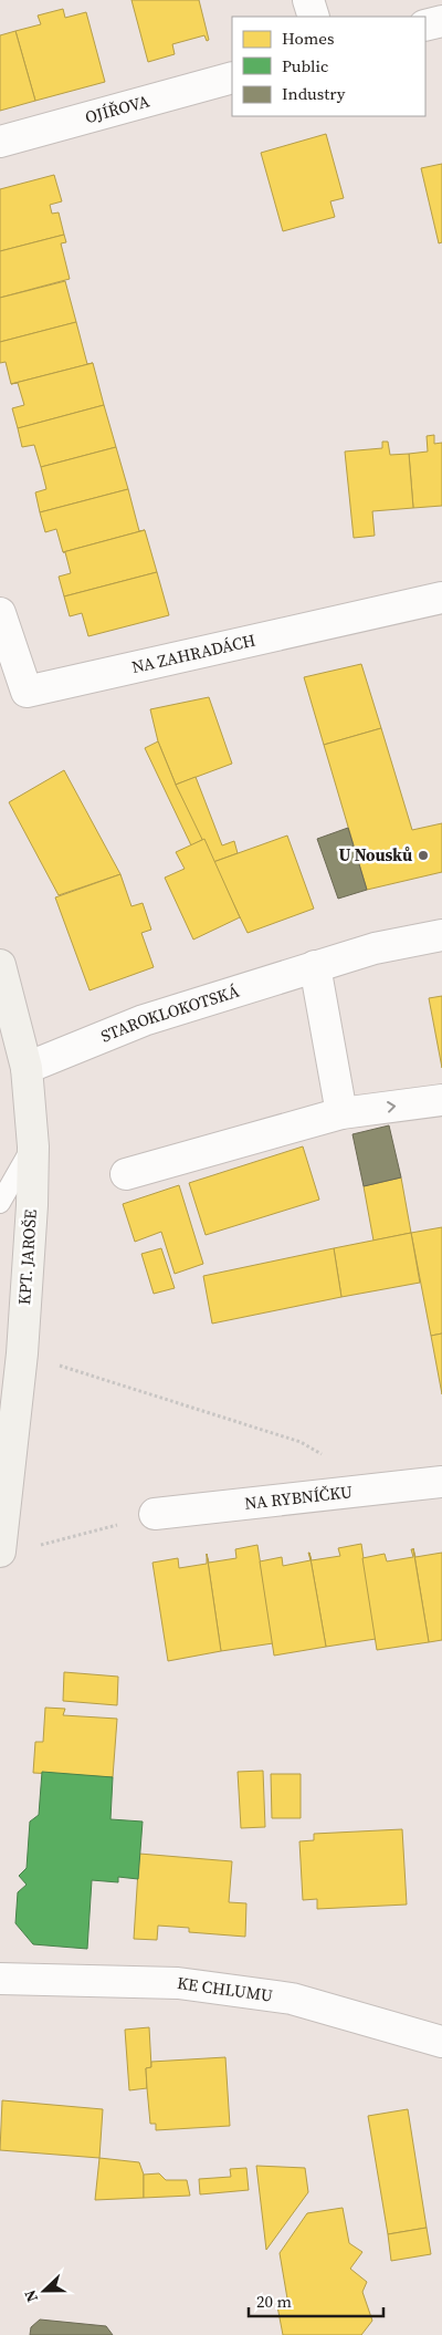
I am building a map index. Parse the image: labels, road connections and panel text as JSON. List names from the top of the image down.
{
  "streets": {
    "street": [
      "OJÍŘOVA",
      "NA ZAHRADÁCH",
      "STAROKLOKOTSKÁ",
      "KPT. JAROŠE",
      "NA RYBNÍČKU",
      "KE CHLUMU"
    ]
  },
  "crossings": [
    ["STAROKLOKOTSKÁ", "KPT. JAROŠE"]
  ],
  "places": ["U Nousků"],
  "legend": ["Homes", "Public", "Industry"],
  "scale_bar": "20 m",
  "north": "left"
}
